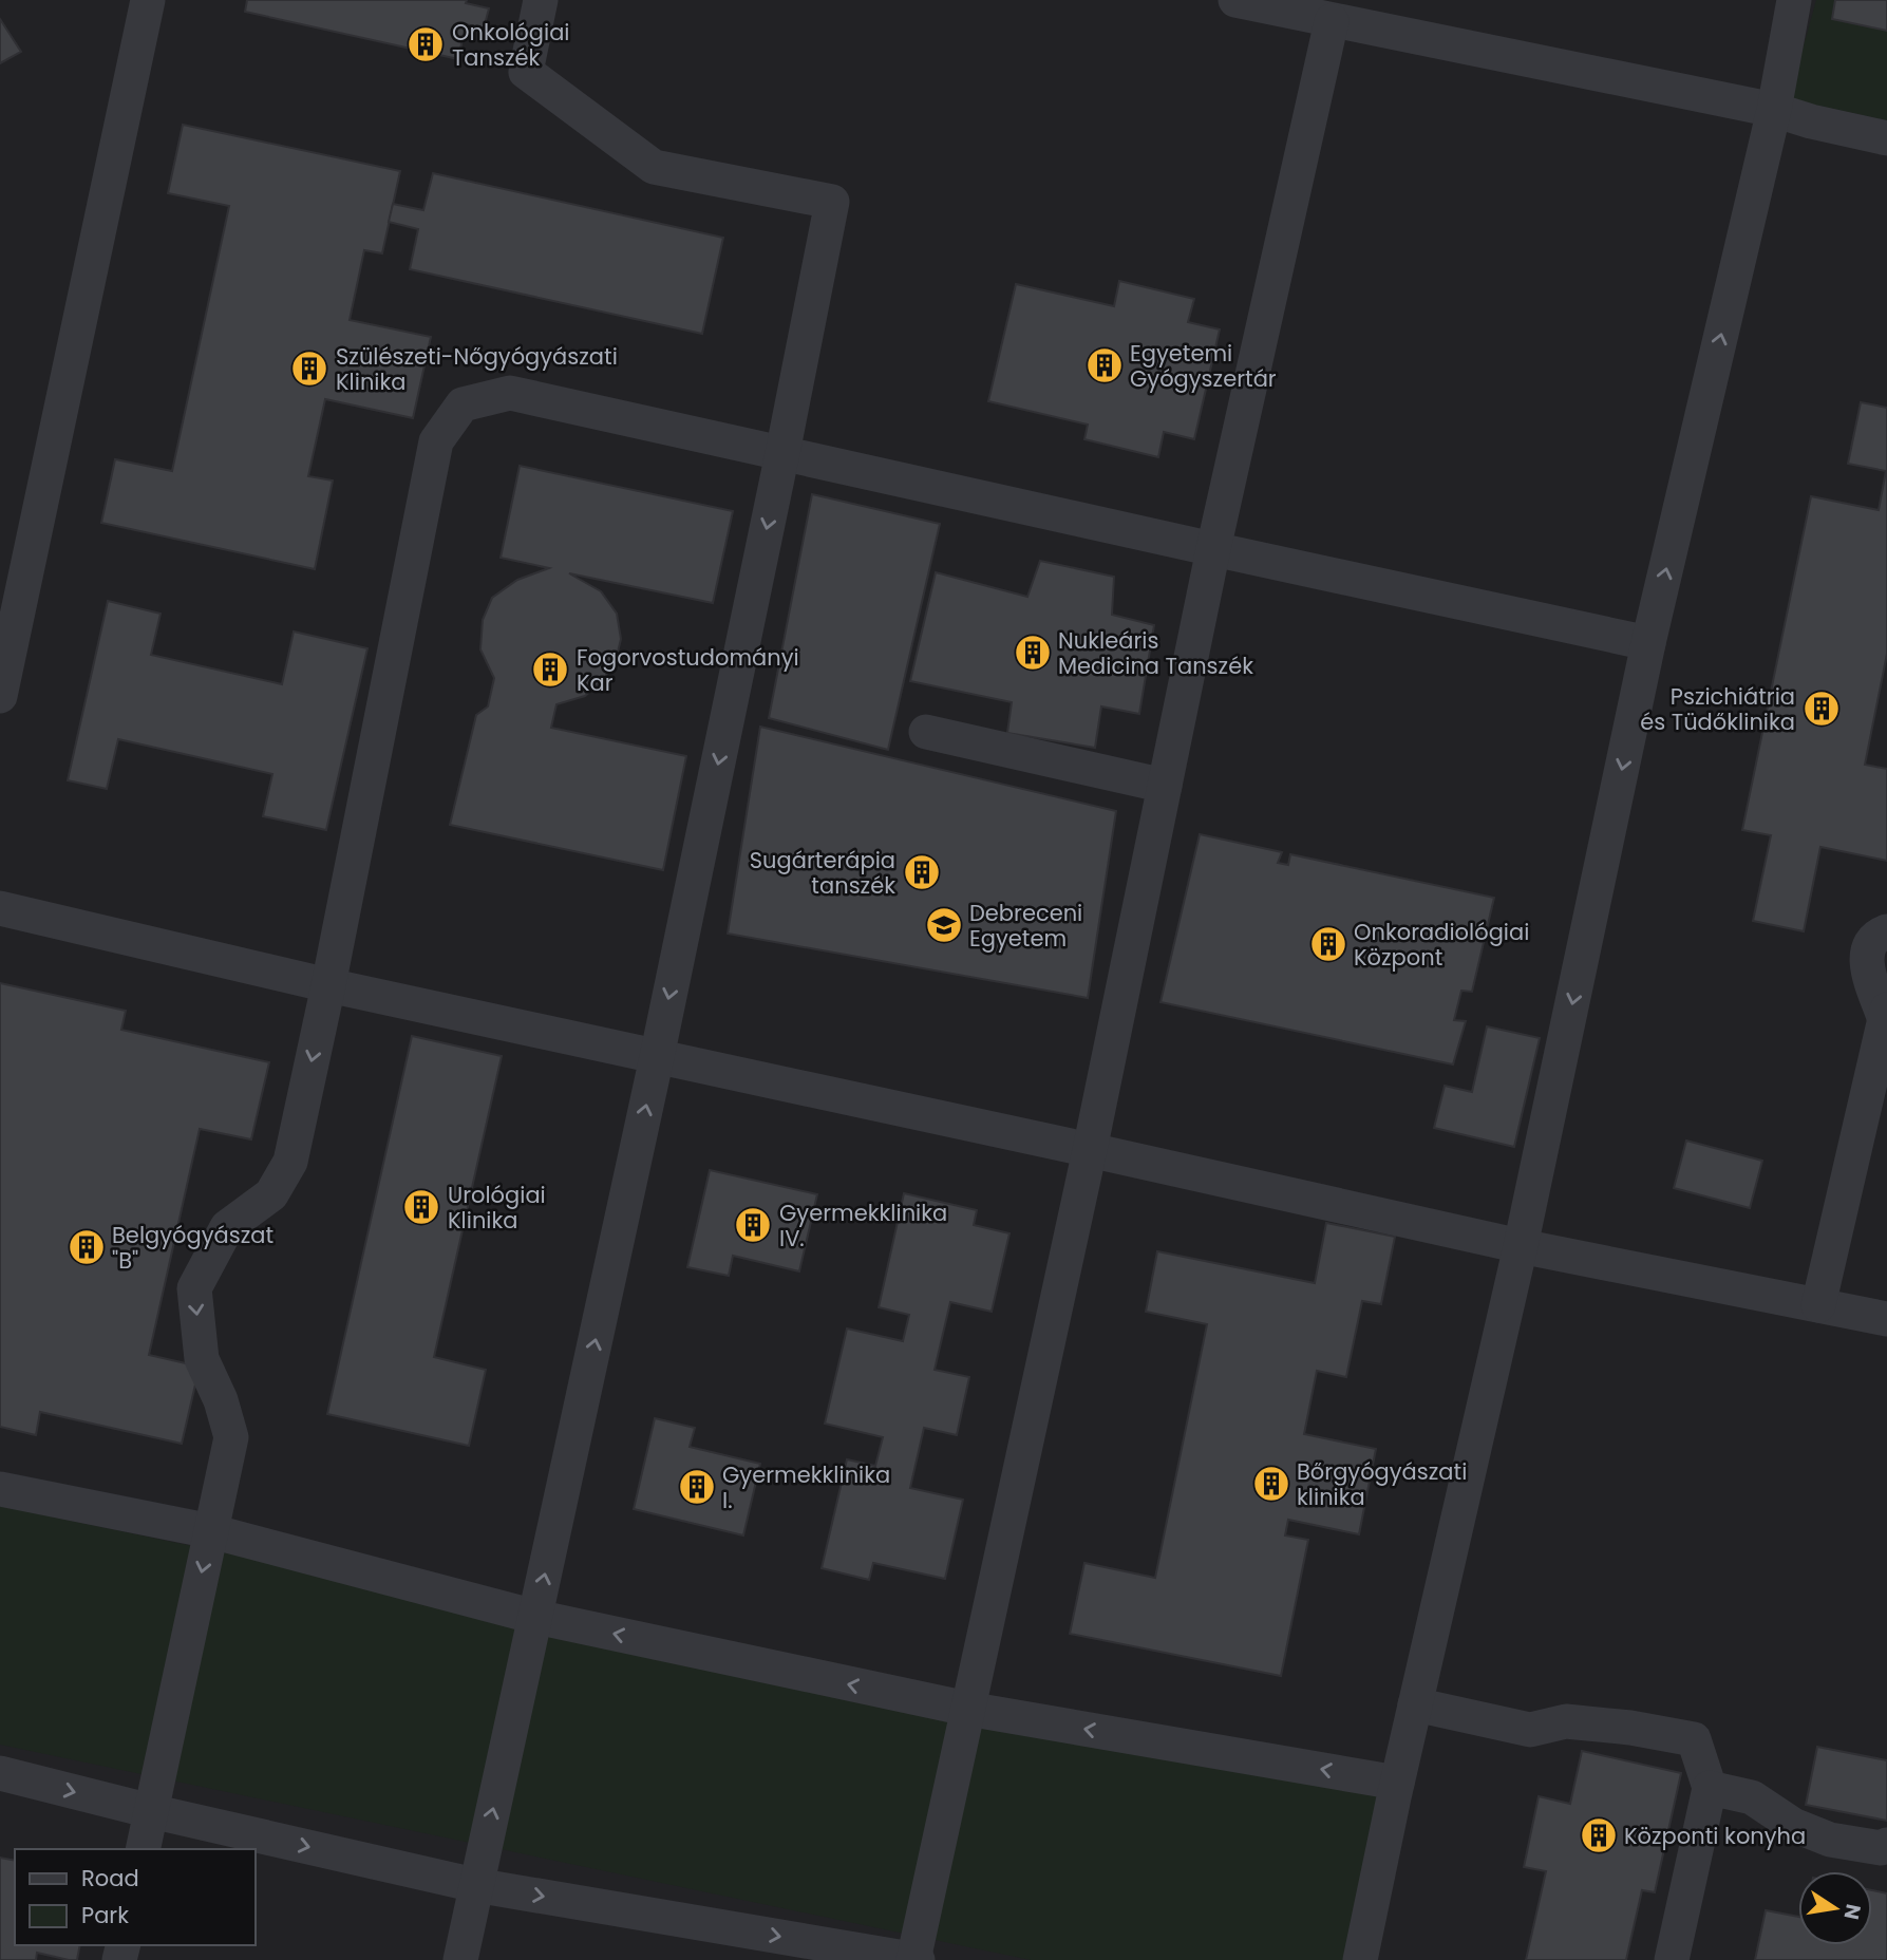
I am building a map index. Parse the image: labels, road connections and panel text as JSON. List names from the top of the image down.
{
  "places": {
    "building": [
      "Onkológiai Tanszék",
      "Egyetemi Gyógyszertár",
      "Szülészeti-Nőgyógyászati Klinika",
      "Nukleáris Medicina Tanszék",
      "Fogorvostudományi Kar",
      "Pszichiátria és Tüdőklinika",
      "Sugárterápia tanszék",
      "Onkoradiológiai Központ",
      "Urológiai Klinika",
      "Gyermekklinika IV.",
      "Belgyógyászat \"B\"",
      "Bőrgyógyászati klinika",
      "Gyermekklinika I.",
      "Központi konyha"
    ],
    "school or university": ["Debreceni Egyetem"]
  },
  "legend": ["Road", "Park"],
  "north": "right"
}
